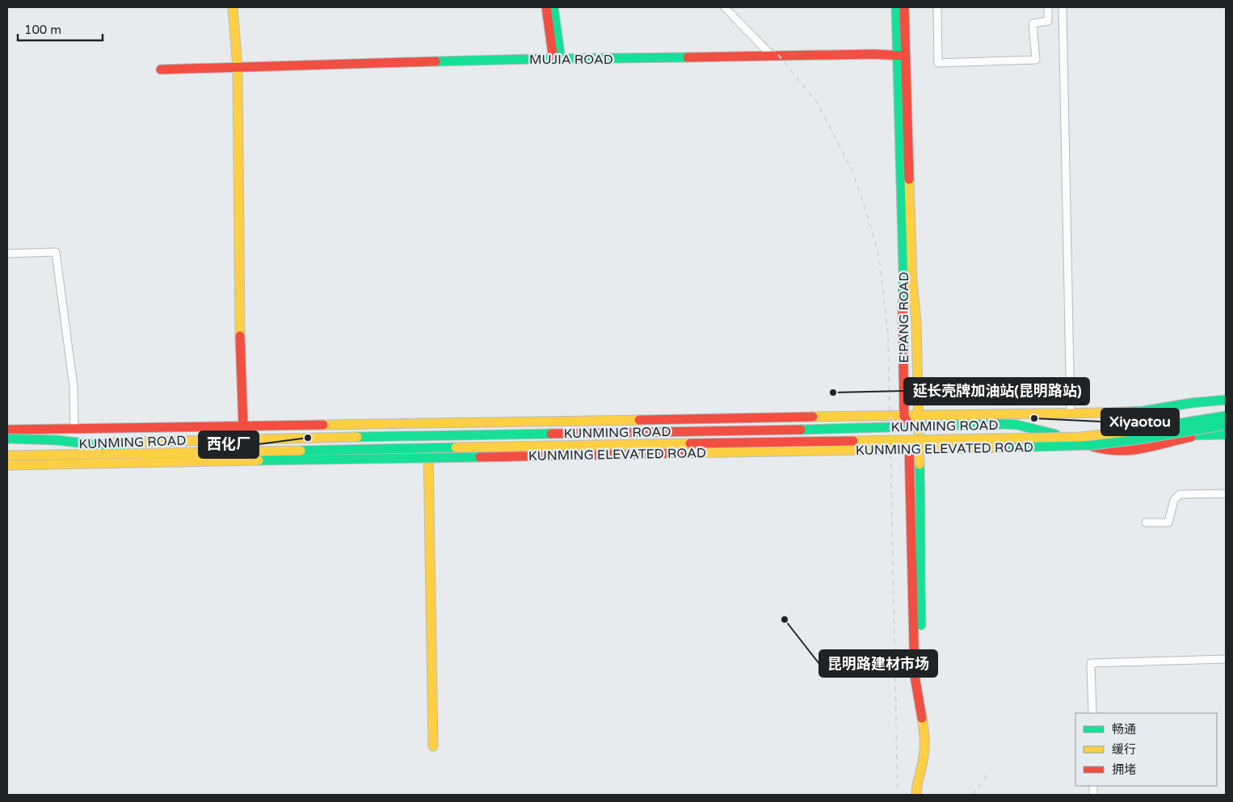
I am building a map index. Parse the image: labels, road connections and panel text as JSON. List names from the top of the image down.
{
  "streets": {
    "main road": [
      "MUJIA ROAD",
      "E'PANG ROAD",
      "KUNMING ROAD",
      "KUNMING ELEVATED ROAD"
    ]
  },
  "crossings": [
    ["MUJIA ROAD", "E'PANG ROAD"],
    ["E'PANG ROAD", "KUNMING ROAD"]
  ],
  "places": [
    "延长壳牌加油站(昆明路站)",
    "Xiyaotou",
    "西化厂",
    "昆明路建材市场"
  ],
  "legend": ["畅通", "缓行", "拥堵"],
  "scale_bar": "100 m"
}
